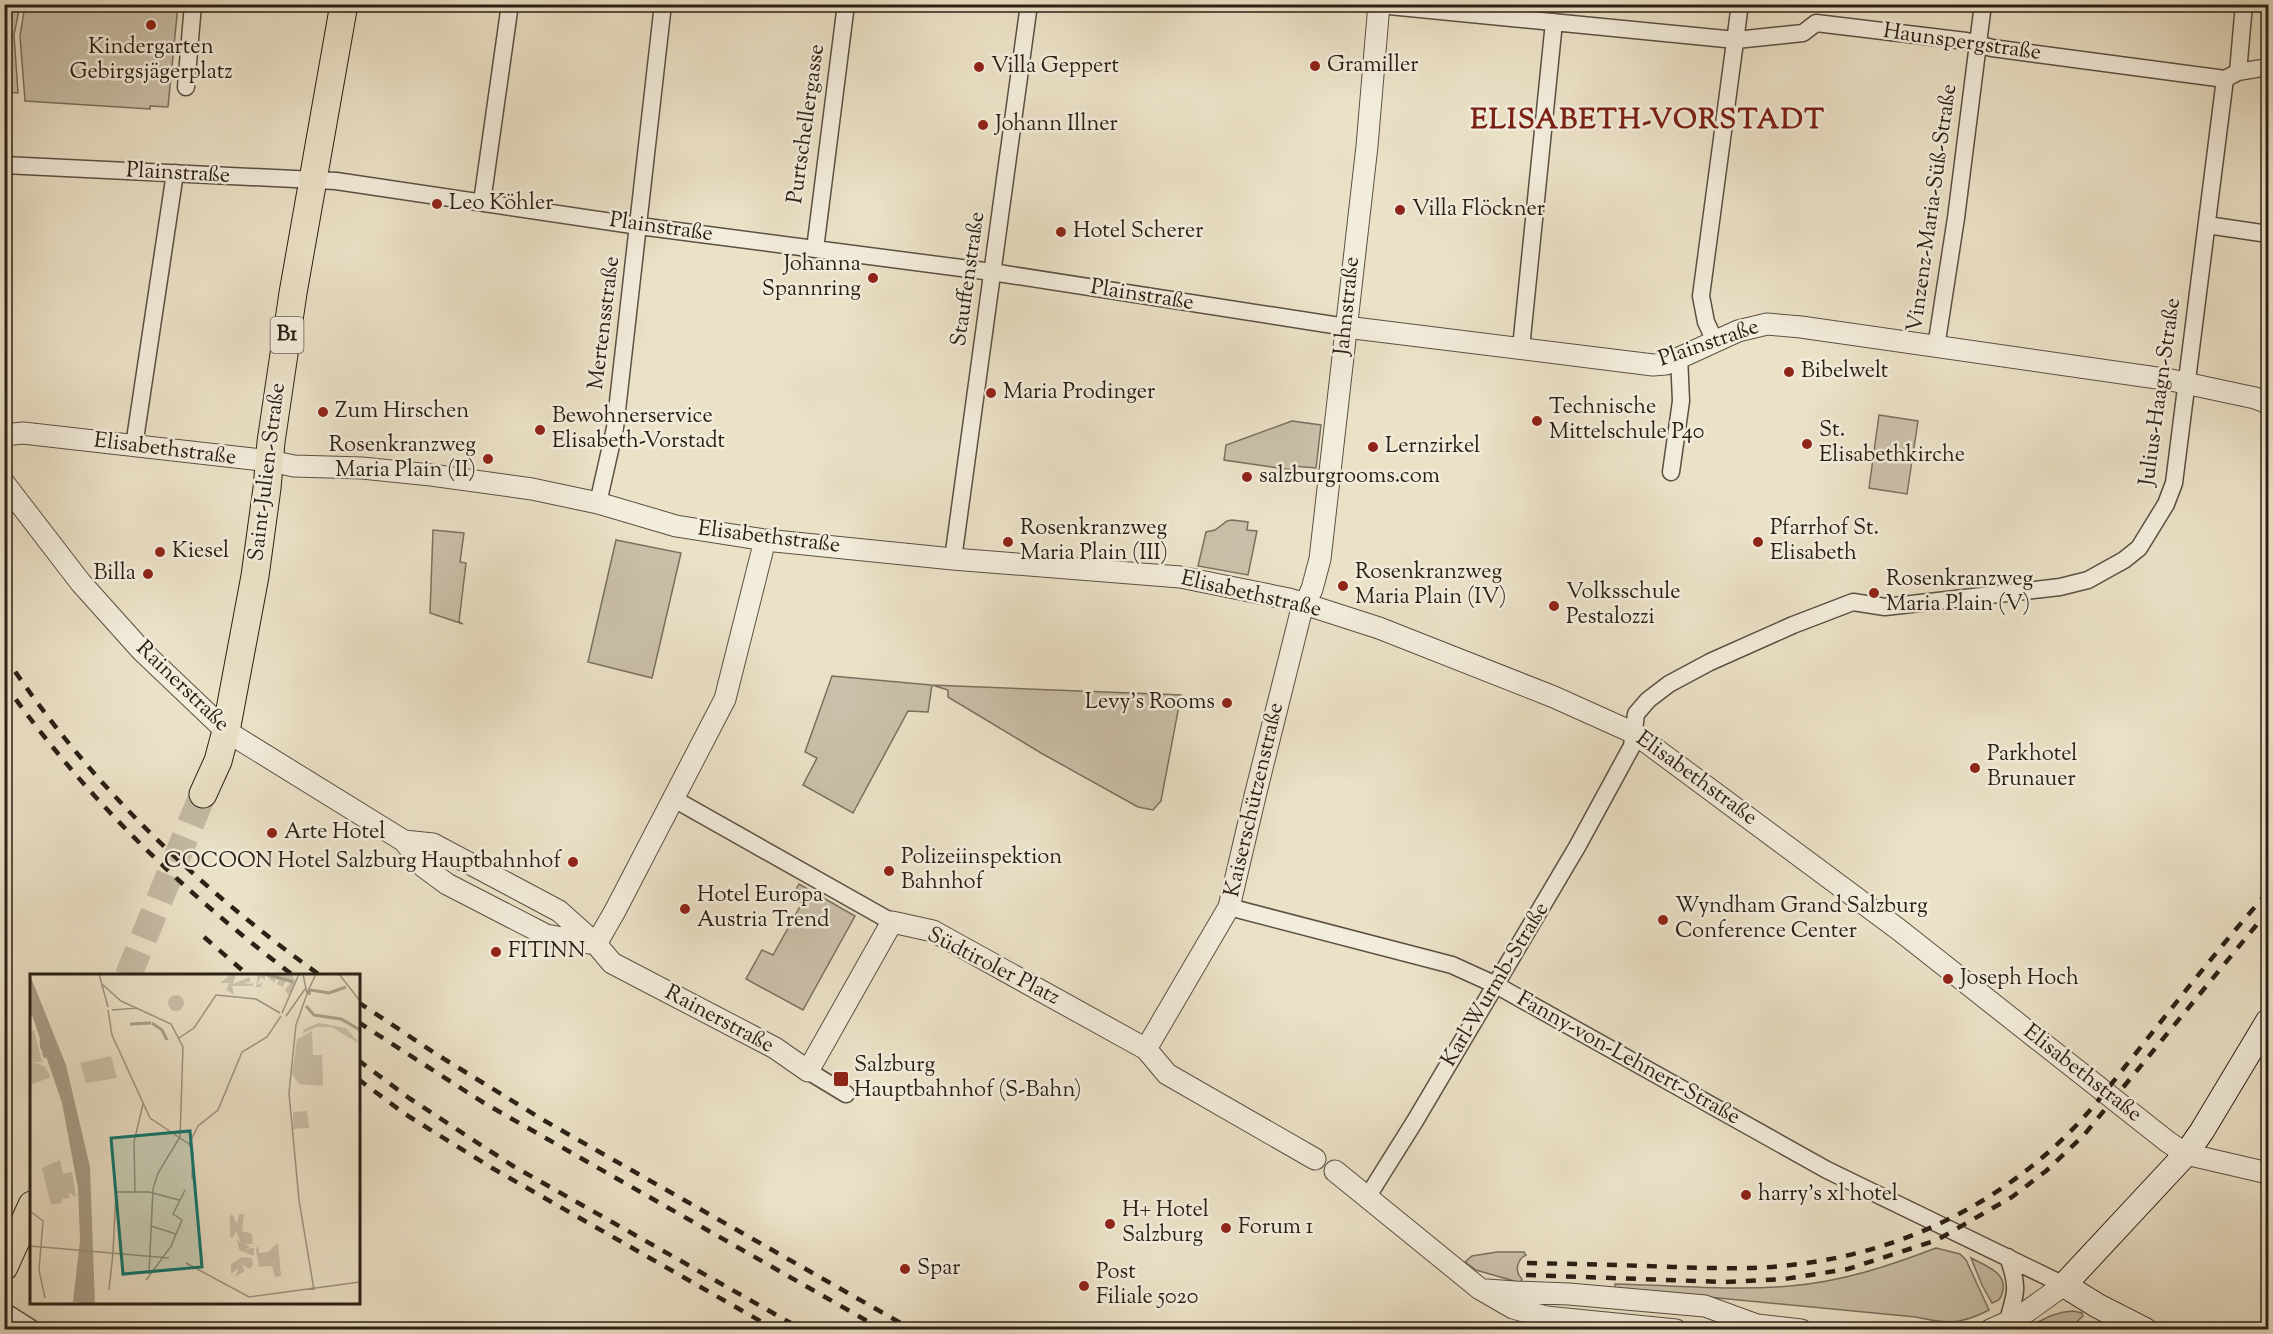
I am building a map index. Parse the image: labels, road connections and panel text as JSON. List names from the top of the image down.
{
  "streets": {
    "main road": ["B1", "Saint-Julien-Straße", "Fanny-von-Lehnert-Straße"],
    "street": [
      "Haunspergstraße",
      "Purtschellergasse",
      "Plainstraße",
      "Vinzenz-Maria-Süß-Straße",
      "Stauffenstraße",
      "Jahnstraße",
      "Mertensstraße",
      "Julius-Haagn-Straße",
      "Elisabethstraße",
      "Rainerstraße",
      "Kaiserschützenstraße",
      "Südtiroler Platz",
      "Karl-Wurmb-Straße"
    ]
  },
  "crossings": [
    ["Haunspergstraße", "Vinzenz-Maria-Süß-Straße"],
    ["Haunspergstraße", "Jahnstraße"],
    ["Haunspergstraße", "Julius-Haagn-Straße"],
    ["Purtschellergasse", "Plainstraße"],
    ["Plainstraße", "Vinzenz-Maria-Süß-Straße"],
    ["Plainstraße", "Stauffenstraße"],
    ["Plainstraße", "Jahnstraße"],
    ["Plainstraße", "Mertensstraße"],
    ["Plainstraße", "Julius-Haagn-Straße"],
    ["Plainstraße", "Saint-Julien-Straße"],
    ["Stauffenstraße", "Elisabethstraße"],
    ["Jahnstraße", "Elisabethstraße"],
    ["Jahnstraße", "Kaiserschützenstraße"],
    ["Mertensstraße", "Elisabethstraße"],
    ["Julius-Haagn-Straße", "Elisabethstraße"],
    ["Julius-Haagn-Straße", "Karl-Wurmb-Straße"],
    ["Elisabethstraße", "Saint-Julien-Straße"],
    ["Elisabethstraße", "Kaiserschützenstraße"],
    ["Elisabethstraße", "Karl-Wurmb-Straße"],
    ["Saint-Julien-Straße", "Rainerstraße"],
    ["Kaiserschützenstraße", "Südtiroler Platz"],
    ["Kaiserschützenstraße", "Fanny-von-Lehnert-Straße"],
    ["Karl-Wurmb-Straße", "Fanny-von-Lehnert-Straße"]
  ],
  "districts": ["ELISABETH-VORSTADT"],
  "places": {
    "other": [
      "Kindergarten Gebirgsjägerplatz",
      "Gramiller",
      "Villa Geppert",
      "Johann Illner",
      "Leo Köhler",
      "Villa Flöckner",
      "Hotel Scherer",
      "Johanna Spannring",
      "Bibelwelt",
      "Maria Prodinger",
      "Zum Hirschen",
      "Technische Mittelschule P40",
      "Bewohnerservice Elisabeth-Vorstadt",
      "St. Elisabethkirche",
      "Lernzirkel",
      "Rosenkranzweg Maria Plain (II)",
      "salzburgrooms.com",
      "Rosenkranzweg Maria Plain (III)",
      "Pfarrhof St. Elisabeth",
      "Kiesel",
      "Billa",
      "Rosenkranzweg Maria Plain (IV)",
      "Rosenkranzweg Maria Plain (V)",
      "Volksschule Pestalozzi",
      "Levy's Rooms",
      "Parkhotel Brunauer",
      "Arte Hotel",
      "COCOON Hotel Salzburg Hauptbahnhof",
      "Polizeiinspektion Bahnhof",
      "Hotel Europa Austria Trend",
      "Wyndham Grand Salzburg Conference Center",
      "FITINN",
      "Joseph Hoch",
      "harry’s xl hotel",
      "H+ Hotel Salzburg",
      "Forum 1",
      "Spar",
      "Post Filiale 5020"
    ],
    "transit": ["Salzburg Hauptbahnhof (S-Bahn)"]
  }
}
